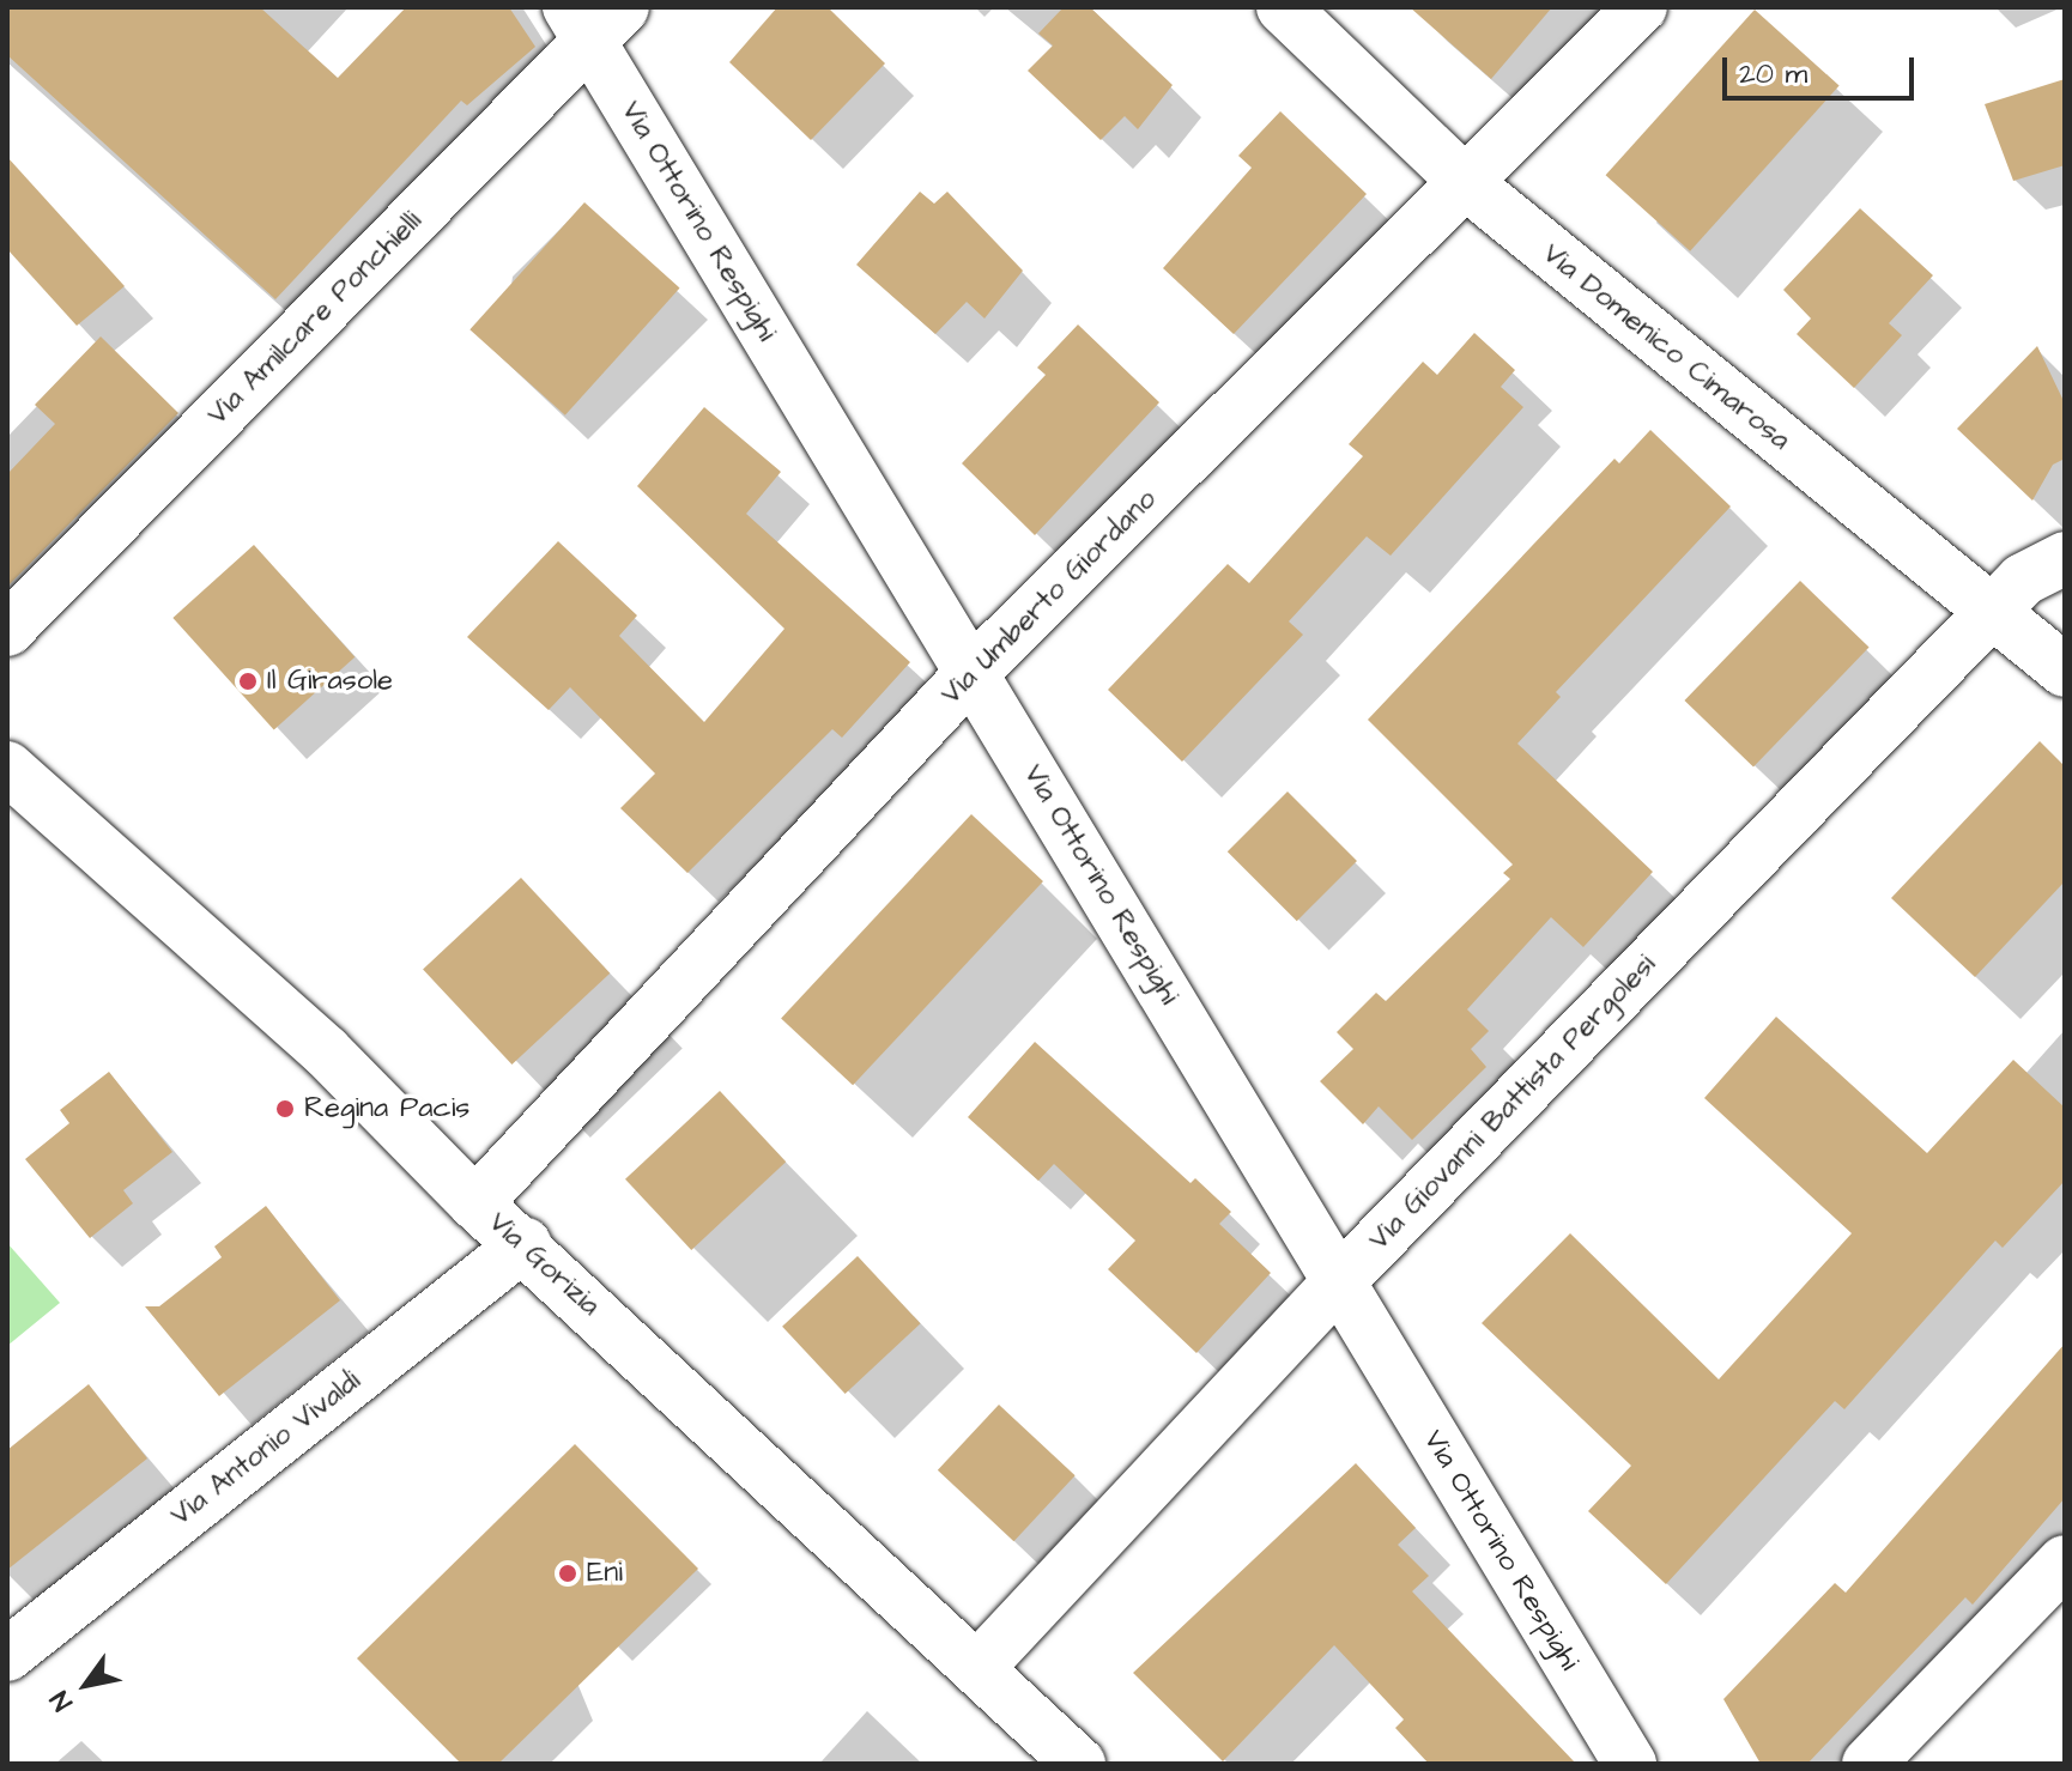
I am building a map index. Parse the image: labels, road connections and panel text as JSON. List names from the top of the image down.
{
  "streets": {
    "street": [
      "Via Ottorino Respighi",
      "Via Amilcare Ponchielli",
      "Via Domenico Cimarosa",
      "Via Umberto Giordano",
      "Via Giovanni Battista Pergolesi",
      "Via Gorizia",
      "Via Antonio Vivaldi"
    ]
  },
  "crossings": [
    ["Via Ottorino Respighi", "Via Amilcare Ponchielli"],
    ["Via Ottorino Respighi", "Via Umberto Giordano"],
    ["Via Ottorino Respighi", "Via Giovanni Battista Pergolesi"],
    ["Via Domenico Cimarosa", "Via Umberto Giordano"],
    ["Via Domenico Cimarosa", "Via Giovanni Battista Pergolesi"],
    ["Via Umberto Giordano", "Via Gorizia"],
    ["Via Giovanni Battista Pergolesi", "Via Gorizia"],
    ["Via Gorizia", "Via Antonio Vivaldi"]
  ],
  "places": ["Il Girasole", "Regina Pacis", "Eni"],
  "scale_bar": "20 m",
  "north": "bottom left"
}
